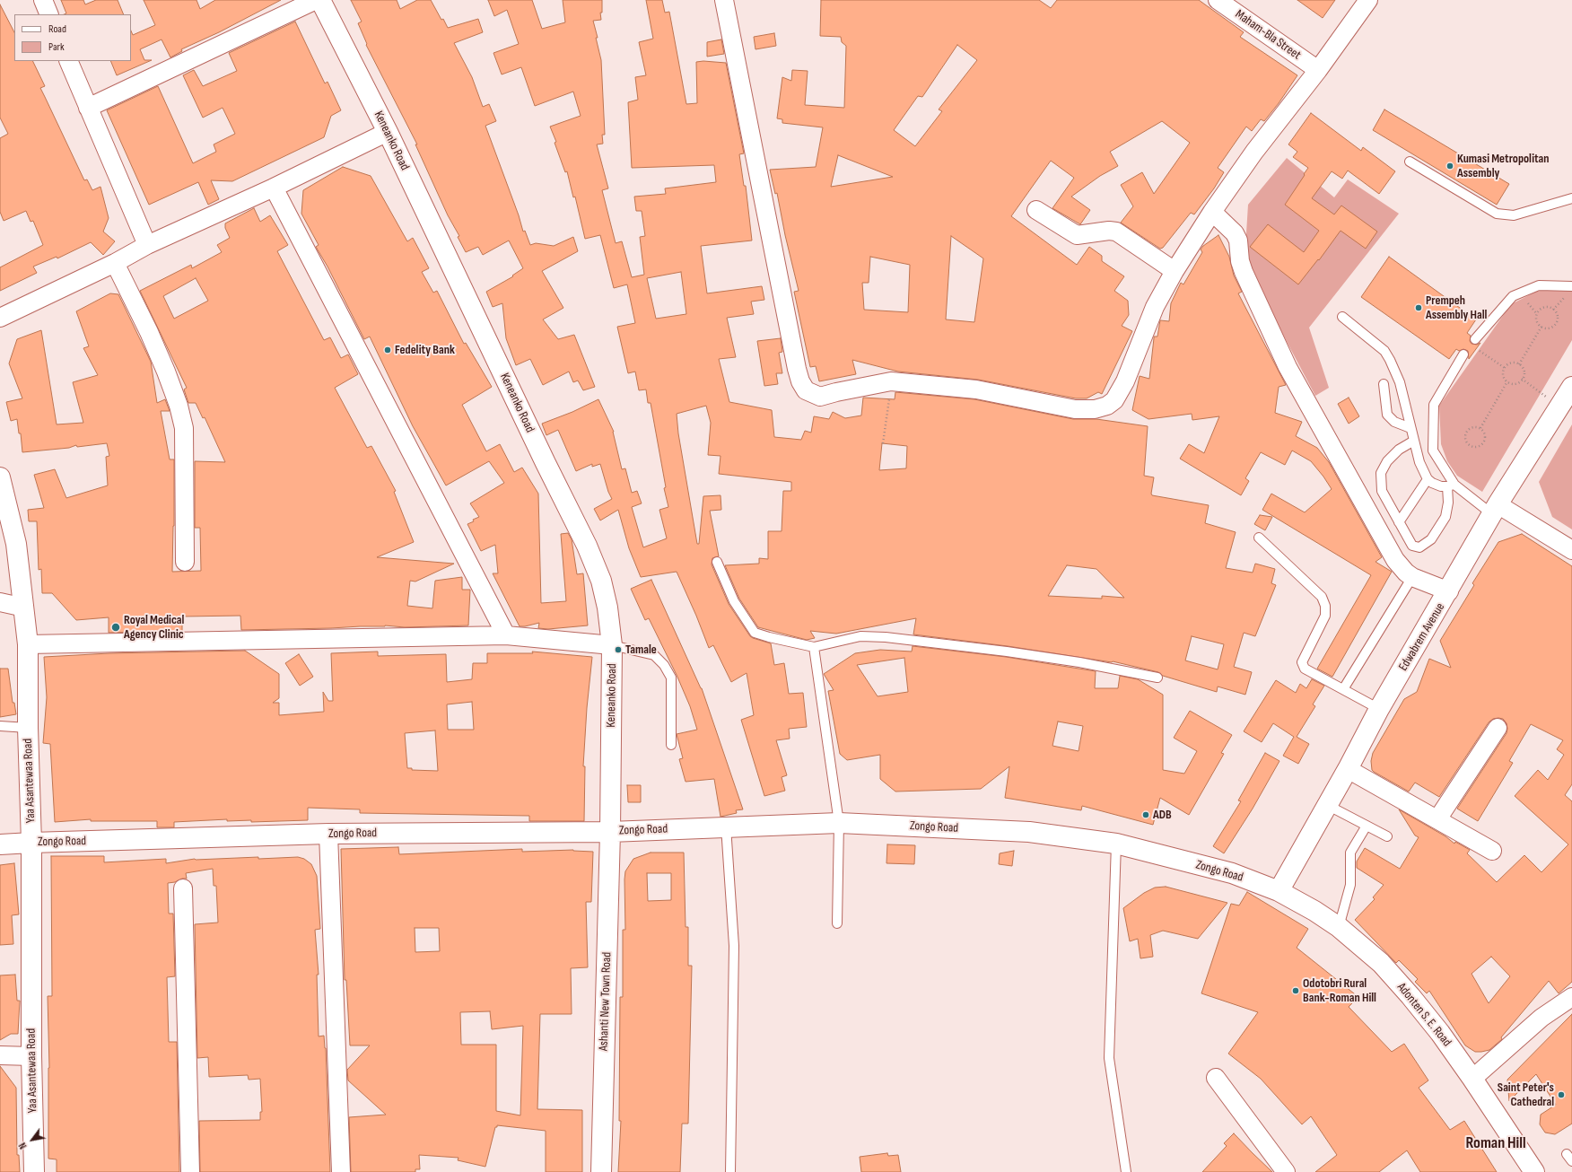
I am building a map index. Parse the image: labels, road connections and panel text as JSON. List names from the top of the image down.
{
  "streets": {
    "street": [
      "Maham-Bla Street",
      "Keneanko Road",
      "Edwabrem Avenue",
      "Yaa Asantewaa Road",
      "Zongo Road",
      "Ashanti New Town Road",
      "Adonten S. E. Road"
    ]
  },
  "crossings": [
    ["Keneanko Road", "Zongo Road"],
    ["Keneanko Road", "Ashanti New Town Road"],
    ["Edwabrem Avenue", "Zongo Road"],
    ["Edwabrem Avenue", "Adonten S. E. Road"],
    ["Yaa Asantewaa Road", "Zongo Road"],
    ["Zongo Road", "Ashanti New Town Road"],
    ["Zongo Road", "Adonten S. E. Road"]
  ],
  "districts": ["Roman Hill"],
  "places": [
    "Kumasi Metropolitan Assembly",
    "Prempeh Assembly Hall",
    "Fedelity Bank",
    "Royal Medical Agency Clinic",
    "Tamale",
    "ADB",
    "Odotobri Rural Bank-Roman Hill",
    "Saint Peter's Cathedral"
  ],
  "legend": ["Road", "Park"],
  "north": "bottom left"
}
